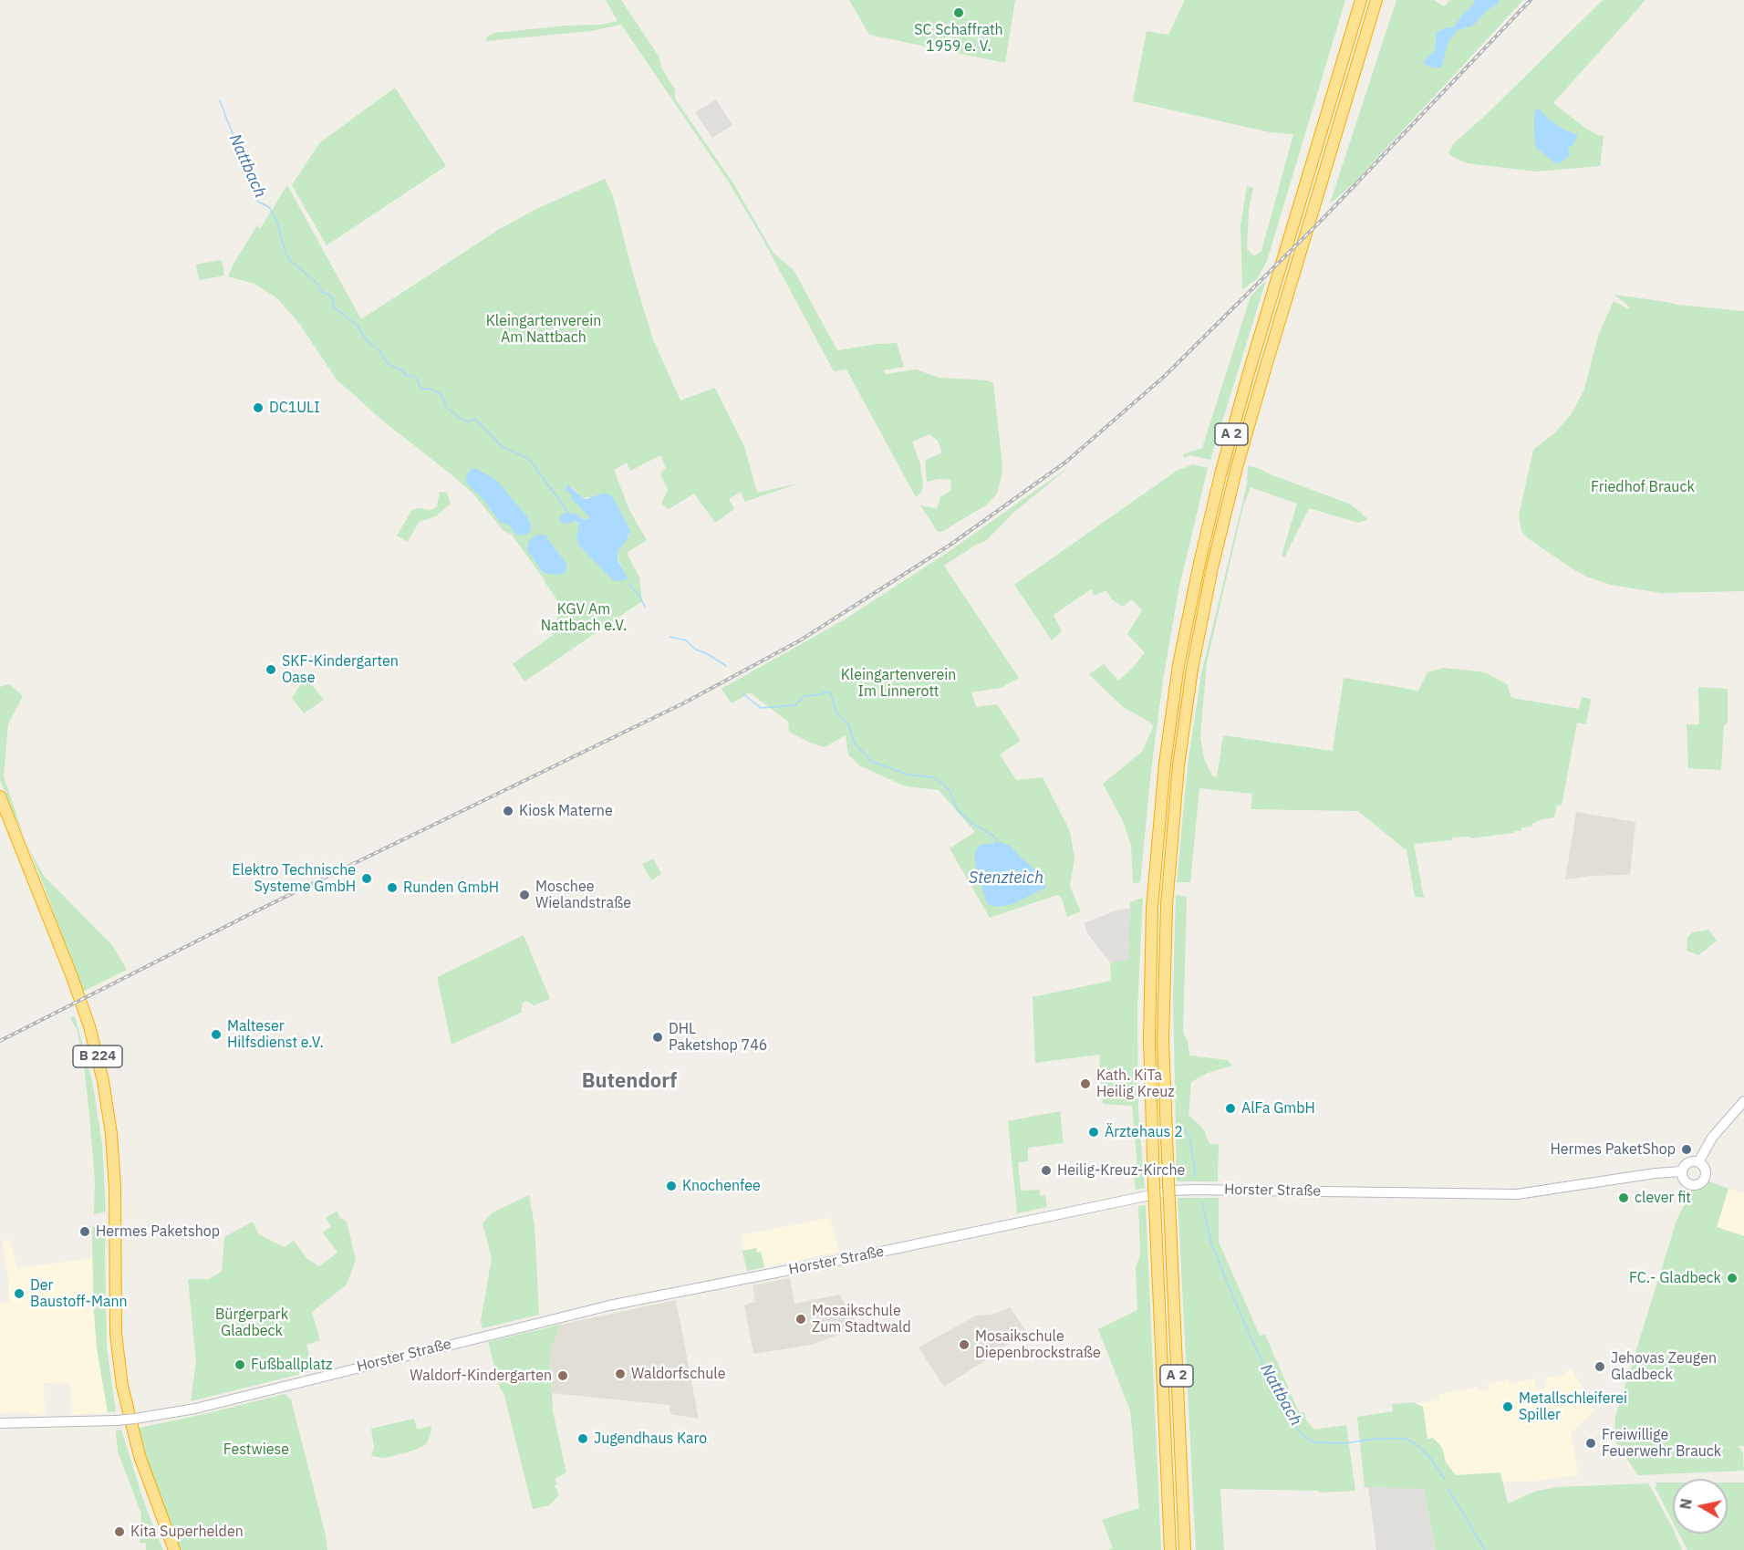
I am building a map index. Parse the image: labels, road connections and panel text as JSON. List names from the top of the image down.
{
  "streets": {
    "highway": ["A 2", "B 224"],
    "main road": ["Horster Straße"]
  },
  "districts": ["Butendorf"],
  "water": ["Nattbach", "Stenzteich"],
  "parks": [
    "Kleingartenverein Am Nattbach",
    "Friedhof Brauck",
    "KGV Am Nattbach e.V.",
    "Kleingartenverein Im Linnerott",
    "Bürgerpark Gladbeck",
    "Festwiese"
  ],
  "places": [
    "SC Schaffrath 1959 e. V.",
    "DC1ULI",
    "SKF-Kindergarten Oase",
    "Kiosk Materne",
    "Elektro Technische Systeme GmbH",
    "Runden GmbH",
    "Moschee Wielandstraße",
    "Malteser Hilfsdienst e.V.",
    "DHL Paketshop 746",
    "Kath. KiTa Heilig Kreuz",
    "AlFa GmbH",
    "Ärztehaus 2",
    "Hermes PaketShop",
    "Heilig-Kreuz-Kirche",
    "Knochenfee",
    "clever fit",
    "Hermes Paketshop",
    "FC.- Gladbeck",
    "Der Baustoff-Mann",
    "Mosaikschule Zum Stadtwald",
    "Mosaikschule Diepenbrockstraße",
    "Fußballplatz",
    "Jehovas Zeugen Gladbeck",
    "Waldorfschule",
    "Waldorf-Kindergarten",
    "Metallschleiferei Spiller",
    "Jugendhaus Karo",
    "Freiwillige Feuerwehr Brauck",
    "Kita Superhelden"
  ],
  "north": "left"
}
